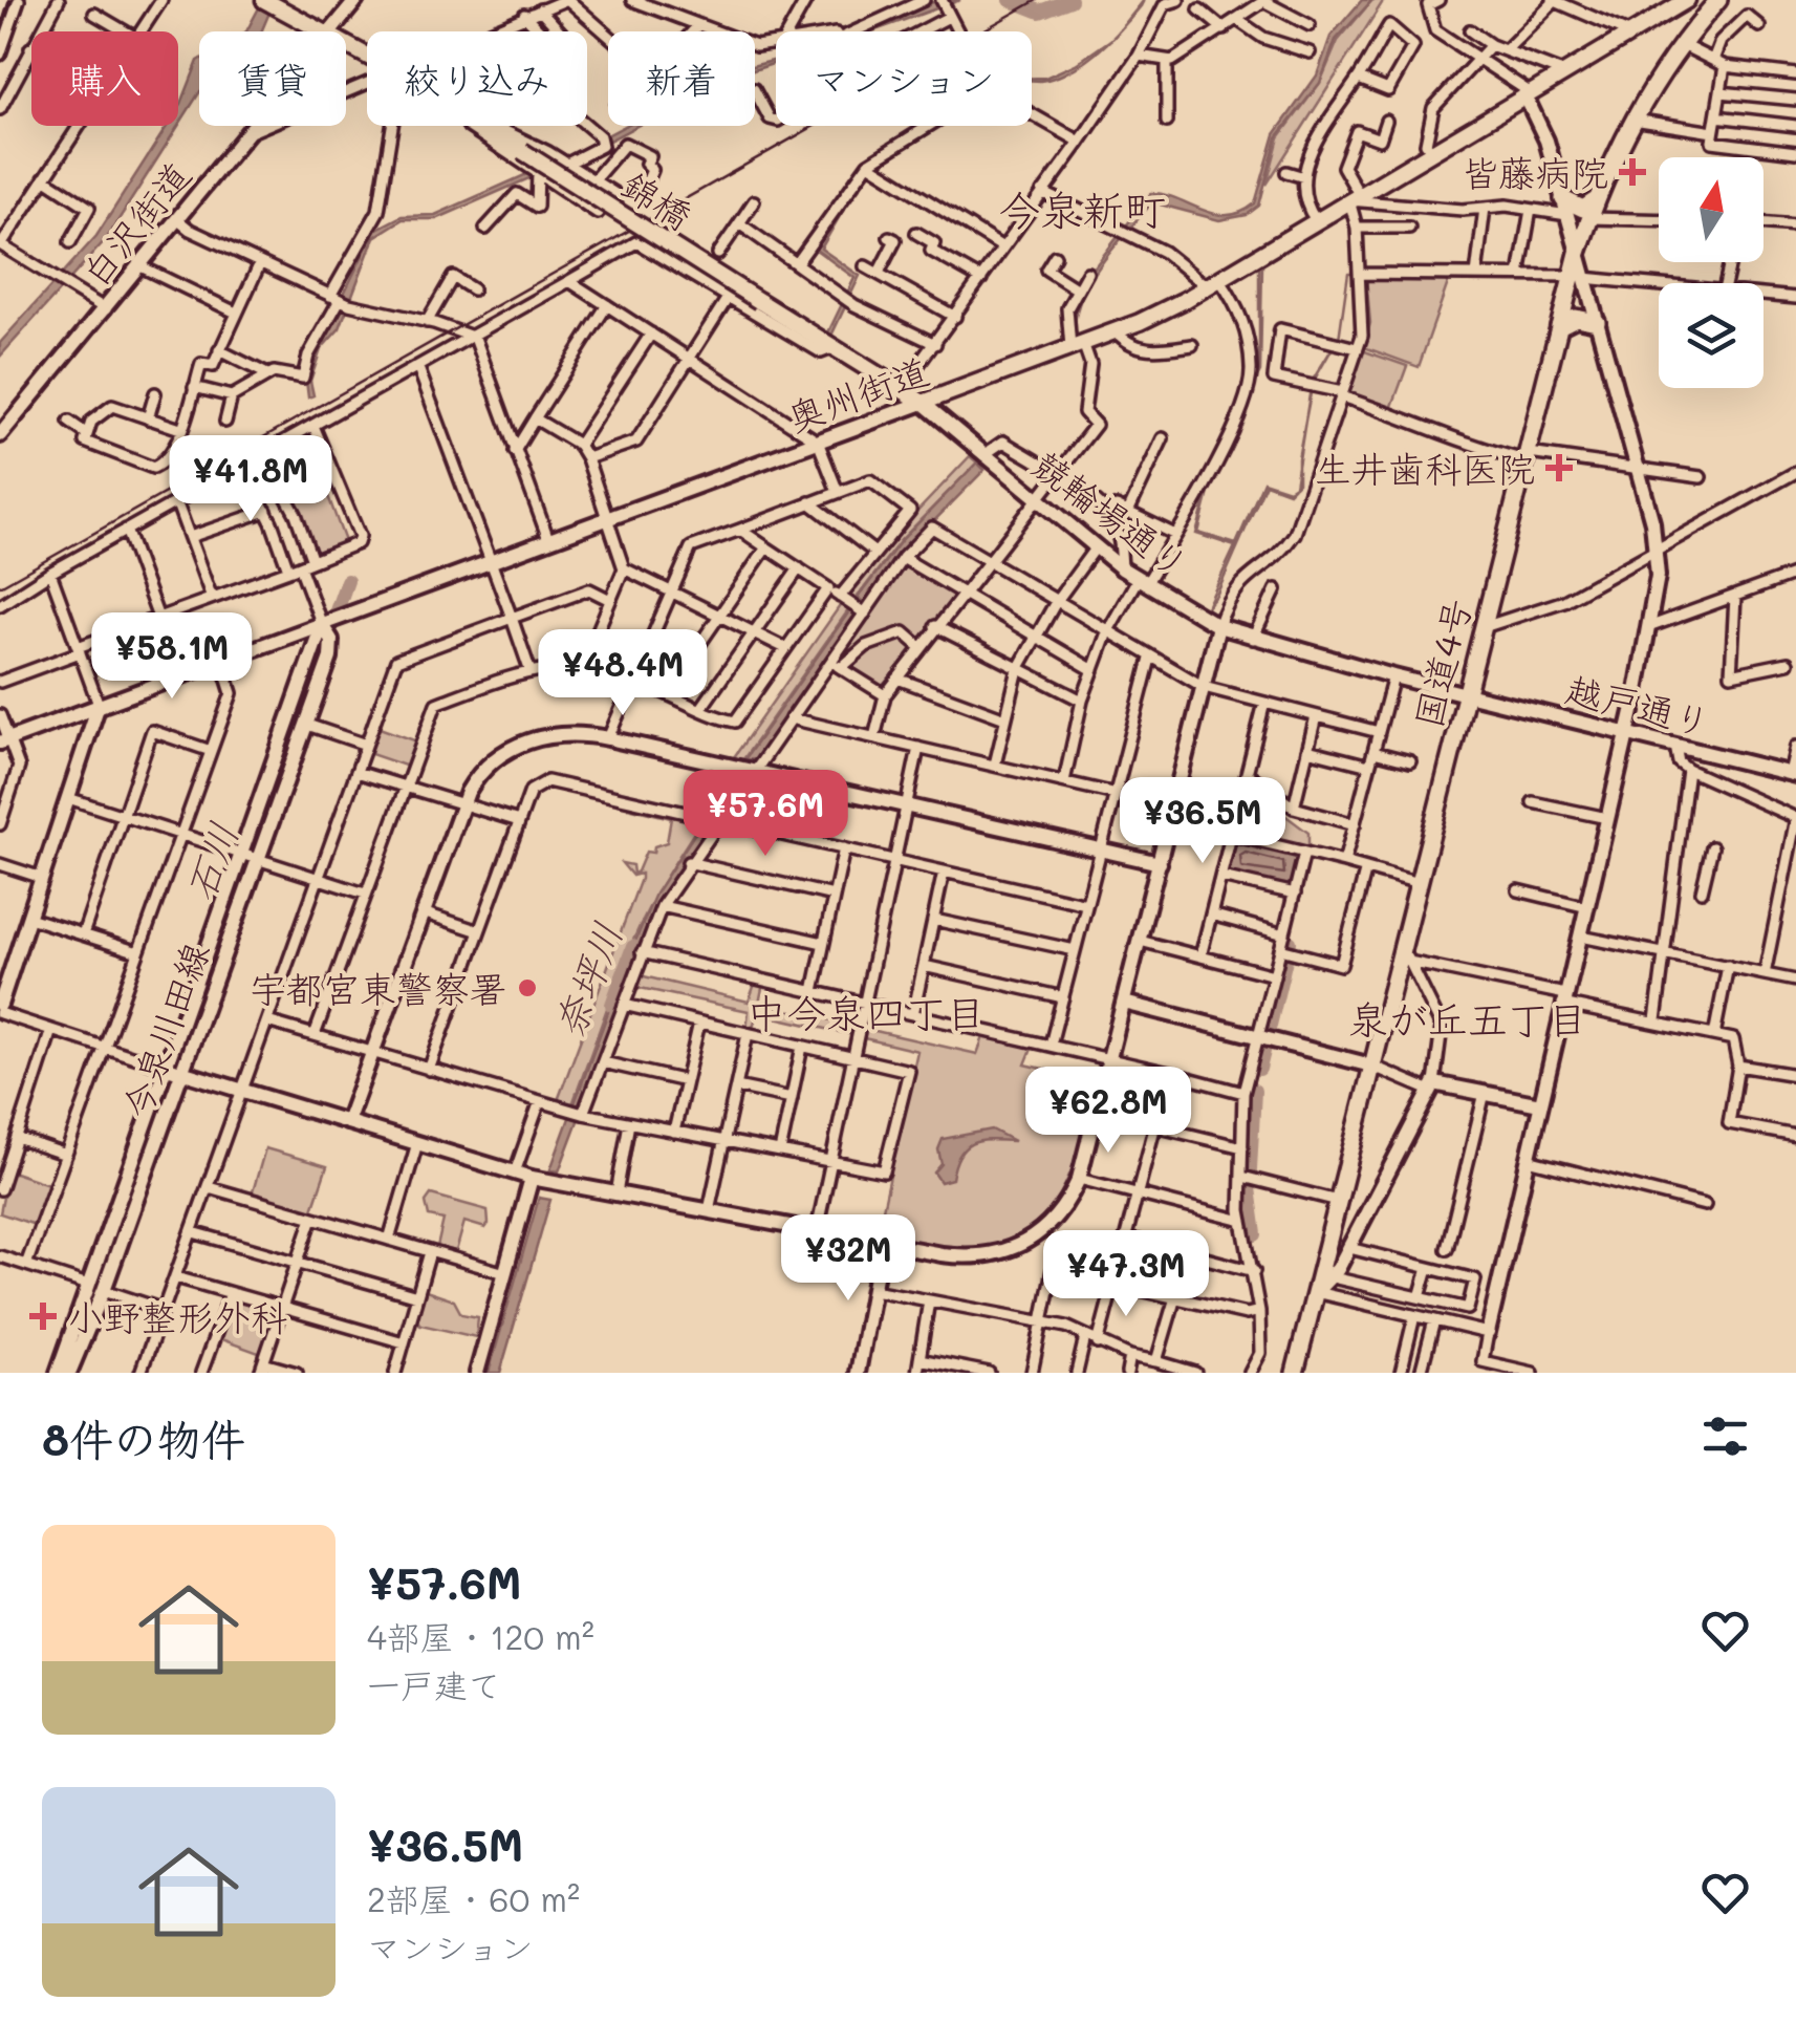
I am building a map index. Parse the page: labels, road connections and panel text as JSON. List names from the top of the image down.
{
  "streets": {
    "highway": ["国道4号"],
    "main road": ["錦橋", "奥州街道", "競輪場通り"],
    "street": ["白沢街道", "越戸通り", "今泉川田線"]
  },
  "crossings": [
    ["錦橋", "競輪場通り"],
    ["奥州街道", "競輪場通り"],
    ["奥州街道", "今泉川田線"],
    ["競輪場通り", "国道4号"],
    ["競輪場通り", "越戸通り"],
    ["国道4号", "越戸通り"]
  ],
  "districts": ["今泉新町", "中今泉四丁目", "泉が丘五丁目"],
  "water": ["石川", "奈坪川"],
  "places": {
    "health": ["皆藤病院", "生井歯科医院", "小野整形外科"],
    "other": ["宇都宮東警察署"]
  },
  "north": "top",
  "page": {
    "chip": [
      "購入",
      "賃貸",
      "絞り込み",
      "新着",
      "マンション"
    ],
    "price": [
      "¥41.8M",
      "¥58.1M",
      "¥48.4M",
      "¥57.6M",
      "¥36.5M",
      "¥62.8M",
      "¥32M",
      "¥47.3M"
    ],
    "heading": "8件の物件",
    "list": [
      {
        "name": "¥57.6M",
        "note": "4部屋 · 120 m² · 一戸建て"
      },
      {
        "name": "¥36.5M",
        "note": "2部屋 · 60 m² · マンション"
      }
    ]
  }
}
